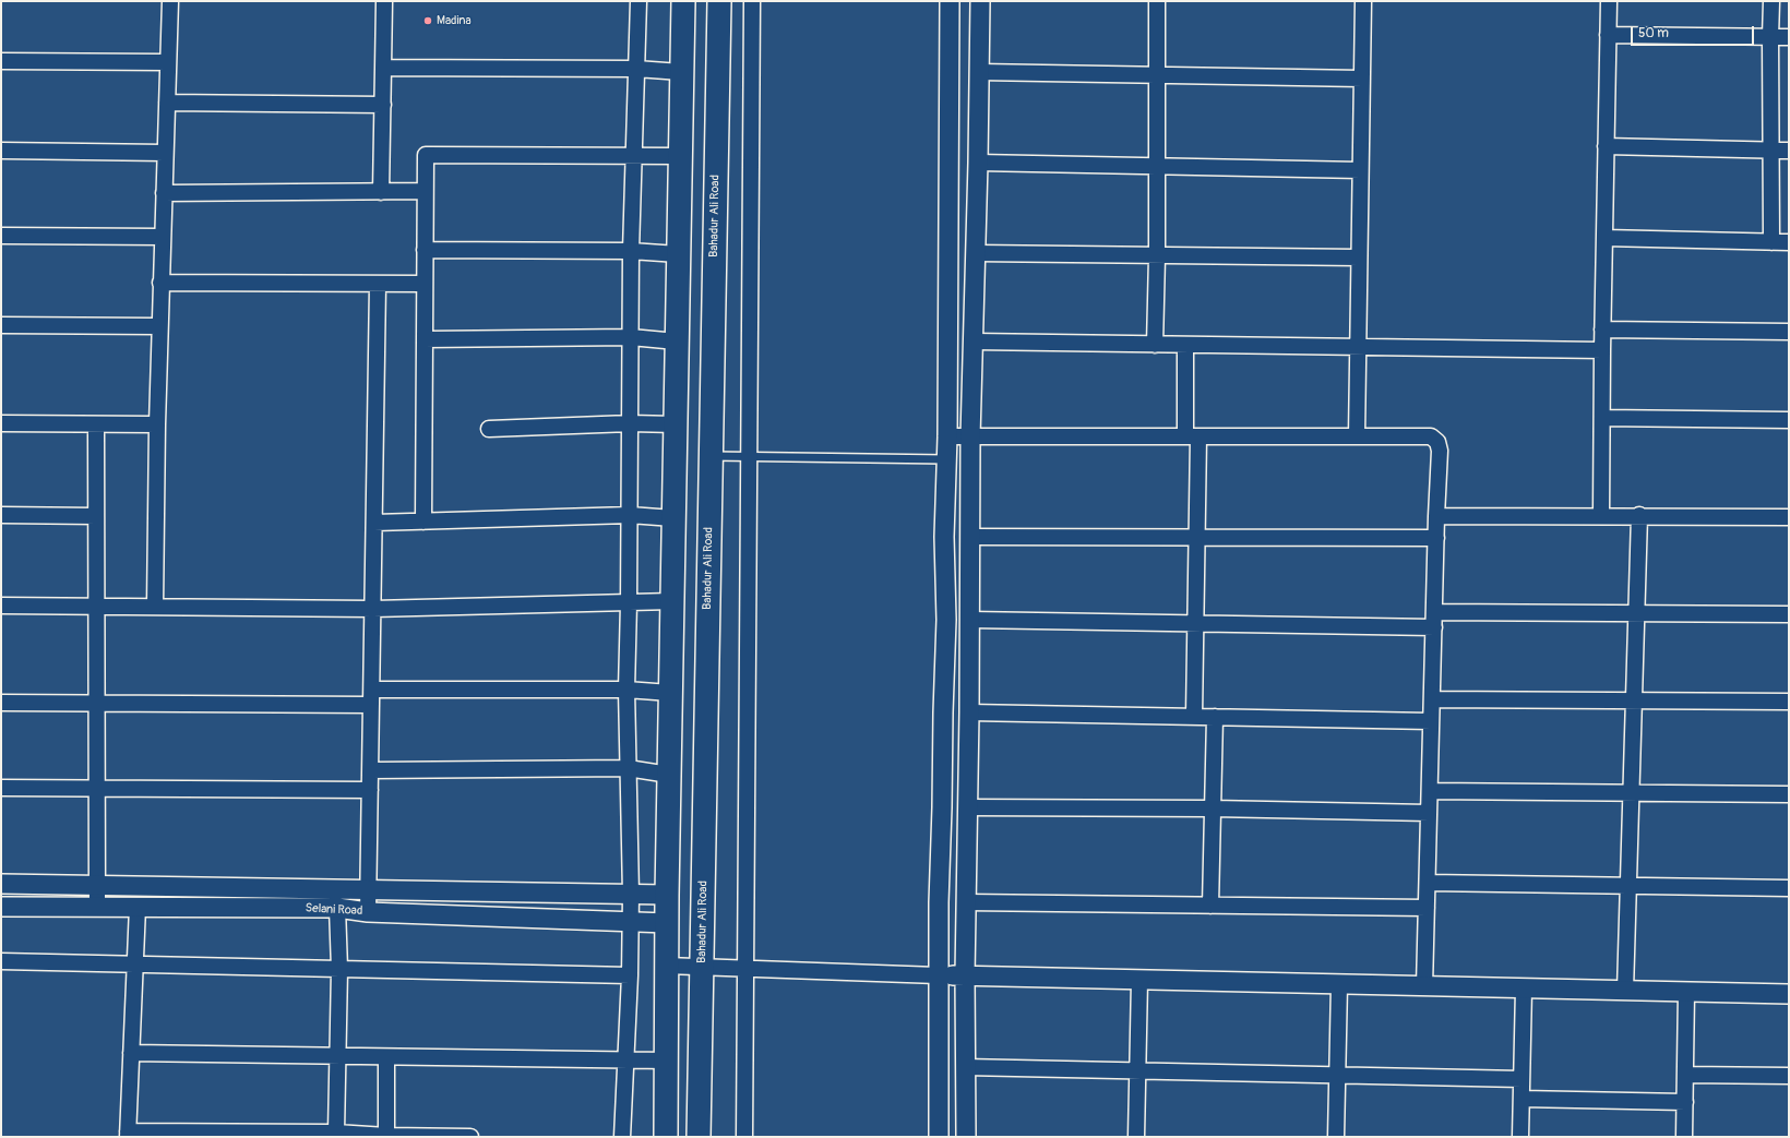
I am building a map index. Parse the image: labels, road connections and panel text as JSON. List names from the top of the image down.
{
  "streets": {
    "main road": ["Bahadur Ali Road"],
    "street": ["Selani Road"]
  },
  "places": ["Madina"],
  "scale_bar": "50 m"
}
